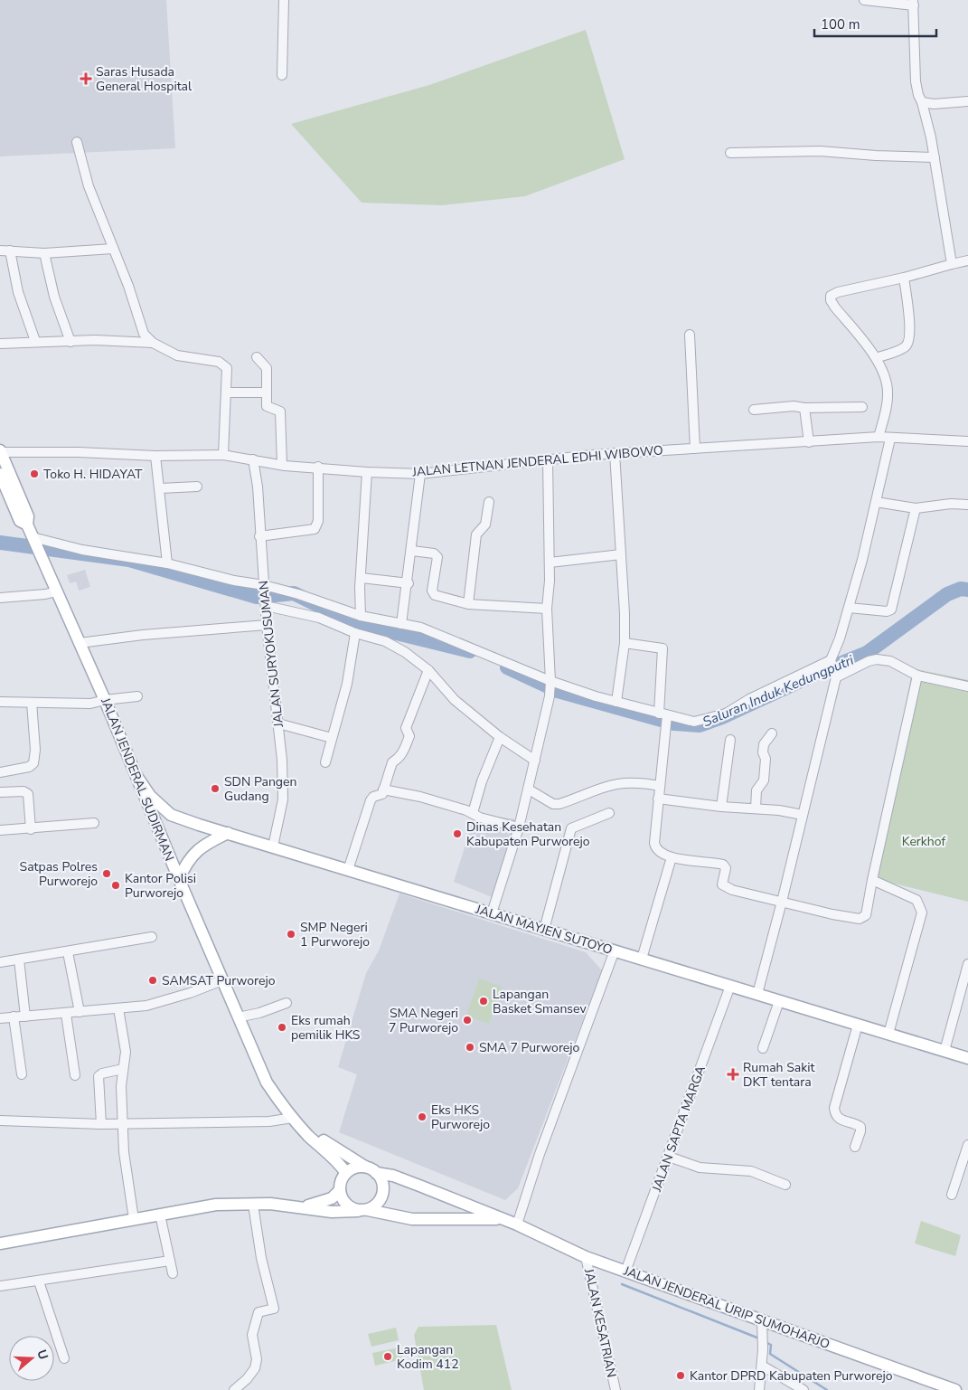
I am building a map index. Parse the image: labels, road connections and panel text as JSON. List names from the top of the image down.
{
  "streets": {
    "main road": ["JALAN JENDERAL SUDIRMAN", "JALAN MAYJEN SUTOYO", "JALAN JENDERAL URIP SUMOHARJO"],
    "street": [
      "JALAN LETNAN JENDERAL EDHI WIBOWO",
      "JALAN SURYOKUSUMAN",
      "JALAN SAPTA MARGA",
      "JALAN KESATRIAN"
    ]
  },
  "crossings": [
    ["JALAN LETNAN JENDERAL EDHI WIBOWO", "JALAN SURYOKUSUMAN"],
    ["JALAN LETNAN JENDERAL EDHI WIBOWO", "JALAN JENDERAL SUDIRMAN"],
    ["JALAN SURYOKUSUMAN", "JALAN MAYJEN SUTOYO"],
    ["JALAN JENDERAL SUDIRMAN", "JALAN MAYJEN SUTOYO"],
    ["JALAN MAYJEN SUTOYO", "JALAN SAPTA MARGA"],
    ["JALAN SAPTA MARGA", "JALAN JENDERAL URIP SUMOHARJO"],
    ["JALAN JENDERAL URIP SUMOHARJO", "JALAN KESATRIAN"]
  ],
  "water": ["Saluran Induk Kedungputri"],
  "parks": ["Kerkhof"],
  "places": {
    "health": ["Saras Husada General Hospital", "Rumah Sakit DKT tentara"],
    "other": [
      "Toko H. HIDAYAT",
      "SDN Pangen Gudang",
      "Dinas Kesehatan Kabupaten Purworejo",
      "Satpas Polres Purworejo",
      "Kantor Polisi Purworejo",
      "SMP Negeri 1 Purworejo",
      "SAMSAT Purworejo",
      "Lapangan Basket Smansev",
      "SMA Negeri 7 Purworejo",
      "Eks rumah pemilik HKS",
      "SMA 7 Purworejo",
      "Eks HKS Purworejo",
      "Lapangan Kodim 412",
      "Kantor DPRD Kabupaten Purworejo"
    ]
  },
  "scale_bar": "100 m",
  "north": "right"
}
